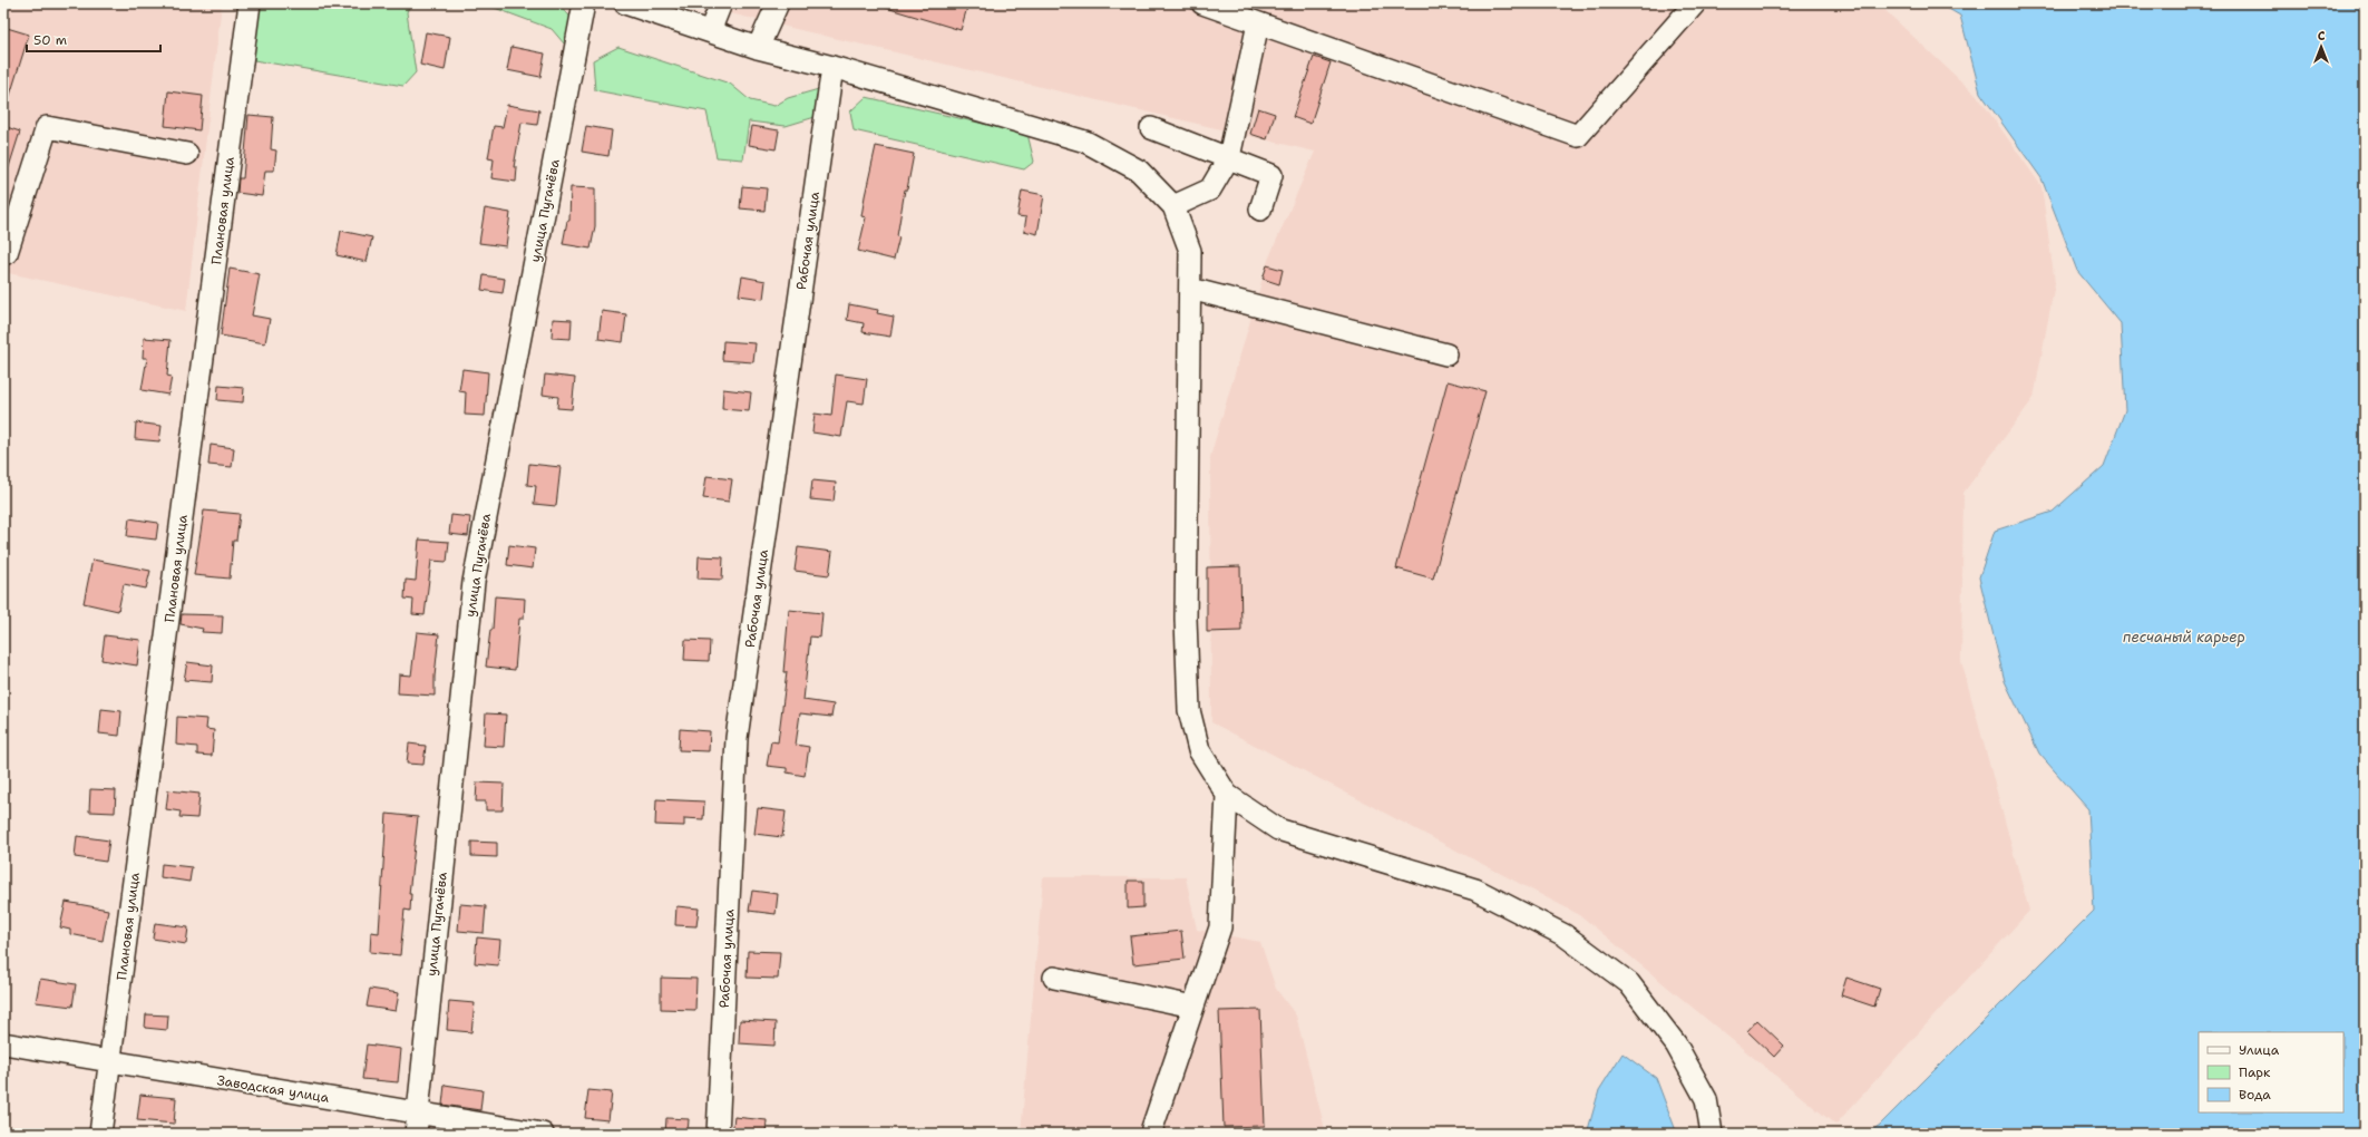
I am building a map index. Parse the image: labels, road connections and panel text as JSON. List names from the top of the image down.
{
  "streets": {
    "street": [
      "Плановая улица",
      "улица Пугачёва",
      "Рабочая улица",
      "Заводская улица"
    ]
  },
  "crossings": [
    ["Плановая улица", "Заводская улица"],
    ["улица Пугачёва", "Заводская улица"]
  ],
  "water": ["песчаный карьер"],
  "legend": ["Улица", "Парк", "Вода"],
  "scale_bar": "50 m",
  "north": "top"
}
